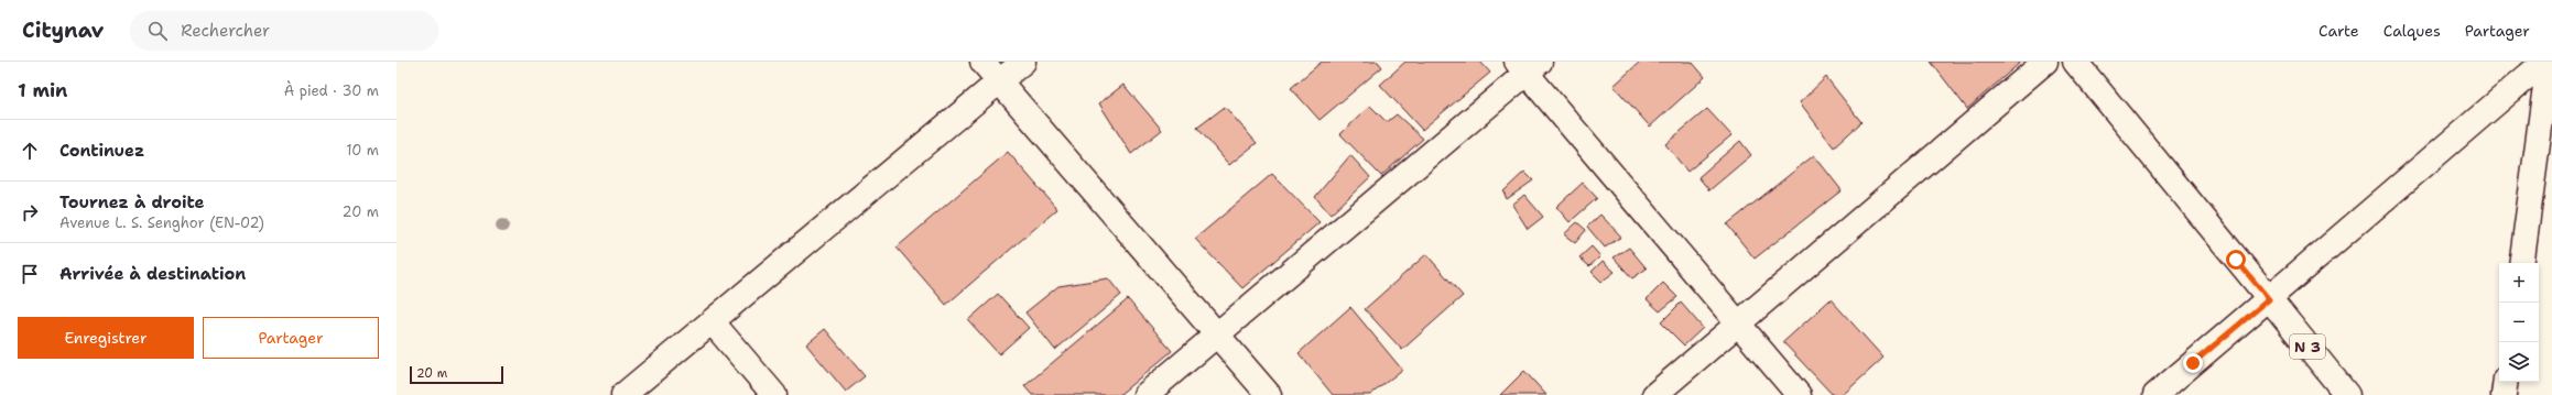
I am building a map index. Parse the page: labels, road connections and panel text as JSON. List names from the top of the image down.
{
  "streets": {
    "street": ["N 3"]
  },
  "scale_bar": "20 m",
  "page": {
    "header": "Citynav",
    "search": "Rechercher",
    "nav": ["Carte", "Calques", "Partager"],
    "heading": ["1 min", "À pied · 30 m"],
    "list": [
      ["Continuez", "10 m"],
      ["Tournez à droite", "Avenue L. S. Senghor (EN-02)", "20 m"],
      "Arrivée à destination"
    ],
    "map_buttons": ["+", "−"],
    "buttons": ["Enregistrer", "Partager"],
    "scale": "20 m"
  }
}
